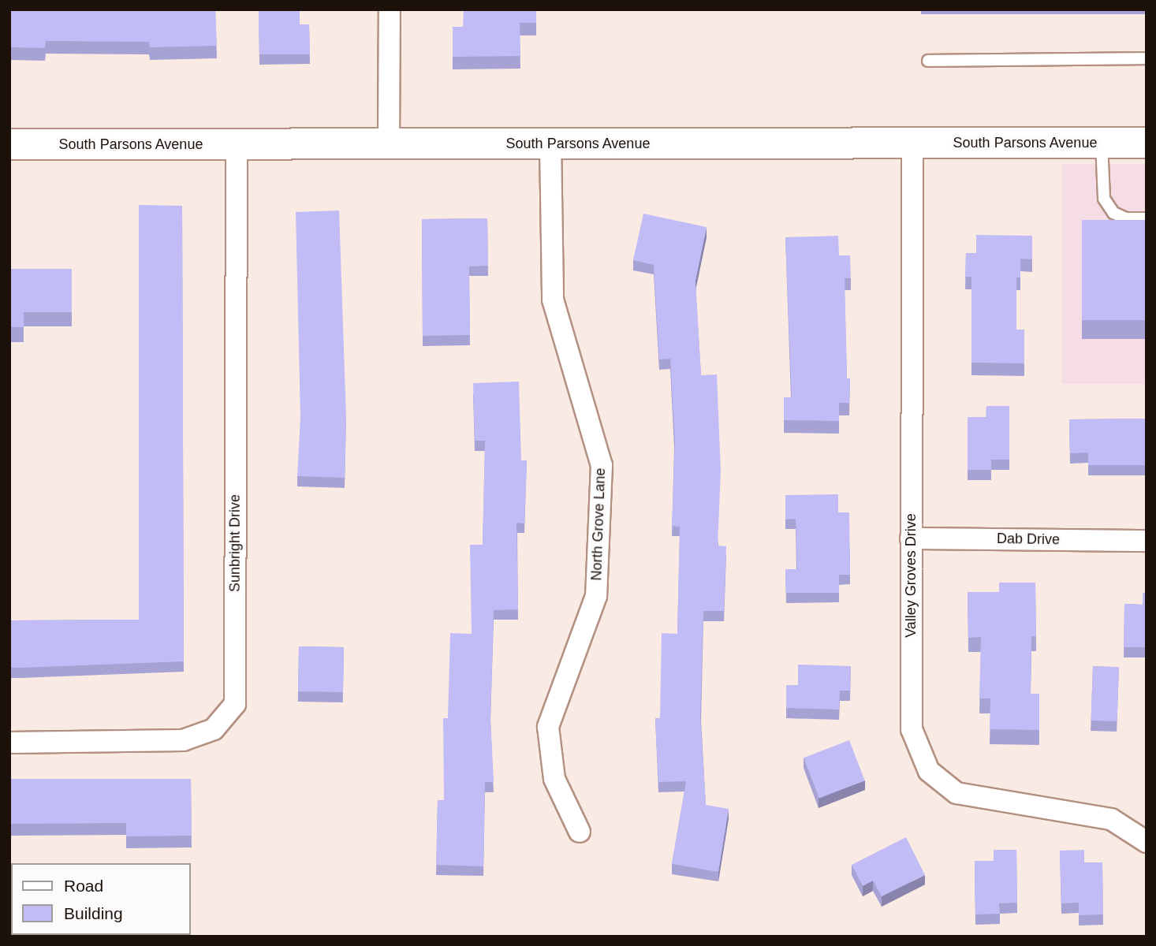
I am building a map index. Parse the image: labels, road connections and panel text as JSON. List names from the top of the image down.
{
  "streets": {
    "street": [
      "South Parsons Avenue",
      "North Grove Lane",
      "Dab Drive",
      "Sunbright Drive",
      "Valley Groves Drive"
    ]
  },
  "crossings": [
    ["South Parsons Avenue", "North Grove Lane"],
    ["South Parsons Avenue", "Sunbright Drive"],
    ["South Parsons Avenue", "Valley Groves Drive"],
    ["Dab Drive", "Valley Groves Drive"]
  ],
  "legend": ["Road", "Building"]
}
